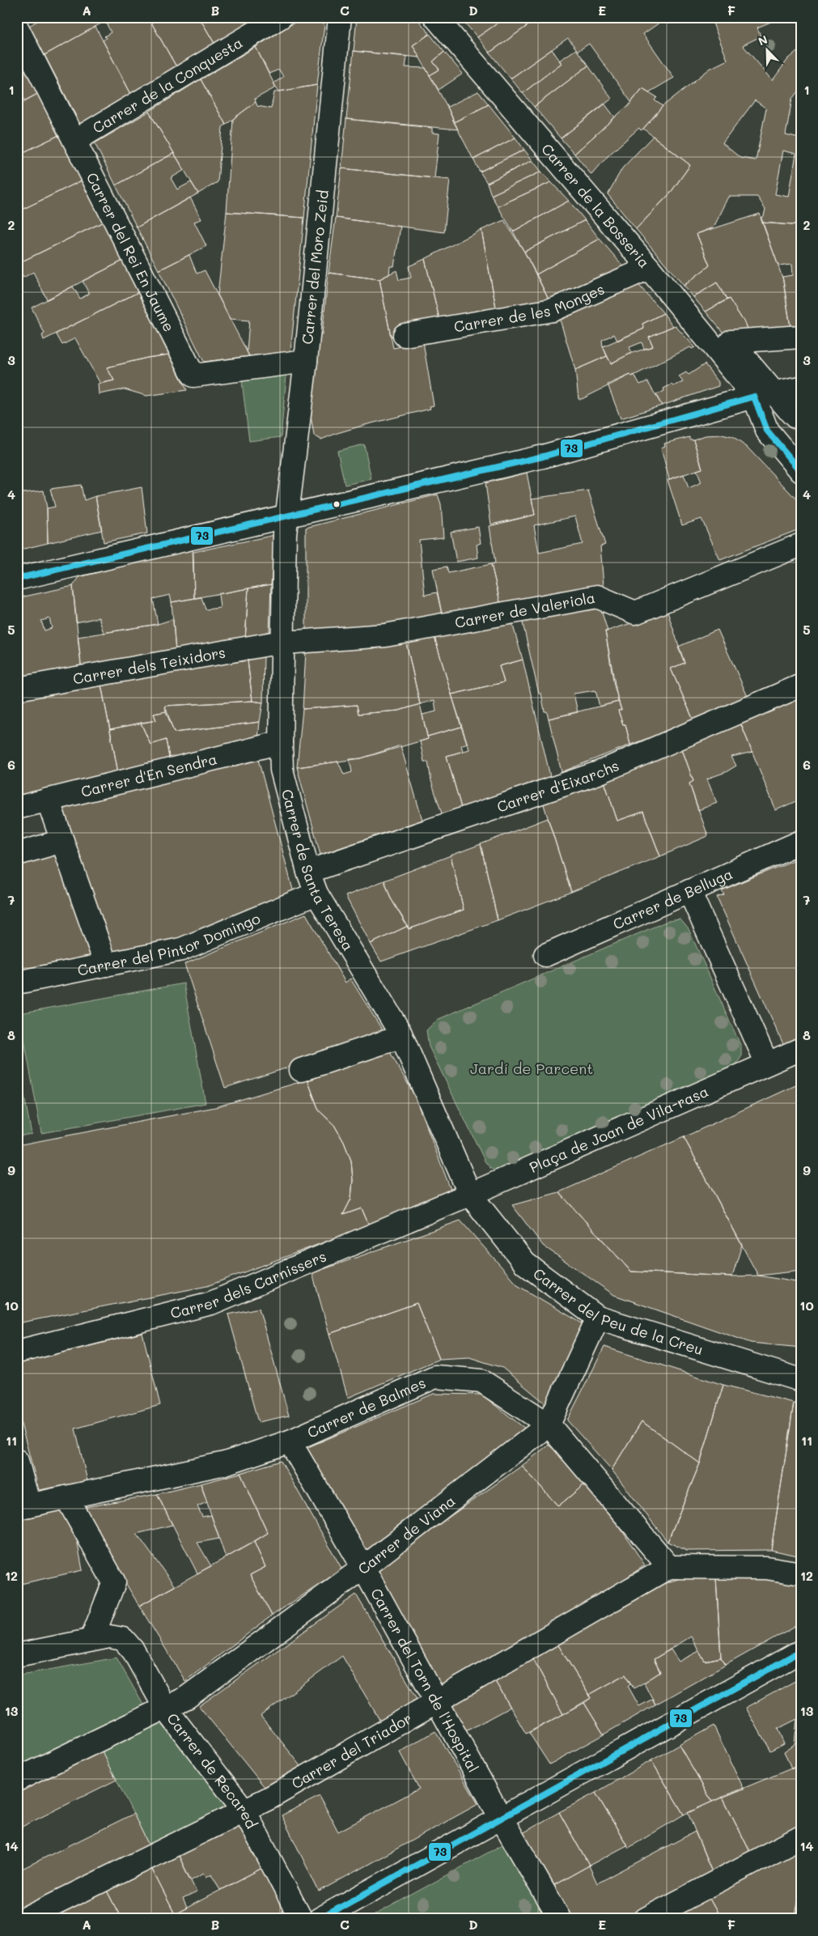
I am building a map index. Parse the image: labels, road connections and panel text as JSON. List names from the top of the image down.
{
  "streets": {
    "street": [
      "Carrer de la Conquesta",
      "Carrer de la Bosseria",
      "Carrer del Rei En Jaume",
      "Carrer del Moro Zeid",
      "Carrer de les Monges",
      "Carrer de Valeriola",
      "Carrer dels Teixidors",
      "Carrer d'En Sendra",
      "Carrer d'Eixarchs",
      "Carrer de Santa Teresa",
      "Carrer de Belluga",
      "Carrer del Pintor Domingo",
      "Plaça de Joan de Vila-rasa",
      "Carrer dels Carnissers",
      "Carrer del Peu de la Creu",
      "Carrer de Balmes",
      "Carrer de Viana",
      "Carrer del Torn de l'Hospital",
      "Carrer del Triador",
      "Carrer de Recared"
    ]
  },
  "crossings": [
    ["Carrer de la Conquesta", "Carrer del Rei En Jaume"],
    ["Carrer de la Bosseria", "Carrer de les Monges"],
    ["Carrer del Rei En Jaume", "Carrer del Moro Zeid"],
    ["Carrer del Moro Zeid", "Carrer de Santa Teresa"],
    ["Carrer de Valeriola", "Carrer dels Teixidors"],
    ["Carrer de Valeriola", "Carrer de Santa Teresa"],
    ["Carrer dels Teixidors", "Carrer de Santa Teresa"],
    ["Carrer d'En Sendra", "Carrer de Santa Teresa"],
    ["Carrer d'Eixarchs", "Carrer de Santa Teresa"],
    ["Carrer de Santa Teresa", "Carrer del Pintor Domingo"],
    ["Carrer de Santa Teresa", "Plaça de Joan de Vila-rasa"],
    ["Carrer de Santa Teresa", "Carrer dels Carnissers"],
    ["Carrer de Santa Teresa", "Carrer del Peu de la Creu"],
    ["Plaça de Joan de Vila-rasa", "Carrer dels Carnissers"],
    ["Plaça de Joan de Vila-rasa", "Carrer del Peu de la Creu"],
    ["Carrer dels Carnissers", "Carrer del Peu de la Creu"],
    ["Carrer del Peu de la Creu", "Carrer de Viana"],
    ["Carrer de Balmes", "Carrer de Viana"],
    ["Carrer de Balmes", "Carrer del Torn de l'Hospital"],
    ["Carrer de Balmes", "Carrer del Triador"],
    ["Carrer de Viana", "Carrer del Torn de l'Hospital"],
    ["Carrer de Viana", "Carrer de Recared"],
    ["Carrer del Torn de l'Hospital", "Carrer del Triador"],
    ["Carrer del Triador", "Carrer de Recared"]
  ],
  "parks": ["Jardí de Parcent"],
  "lines": ["transit line 73"],
  "north": "top left",
  "grid": {
    "columns": [
      "A",
      "B",
      "C",
      "D",
      "E",
      "F"
    ],
    "rows": [
      "1",
      "2",
      "3",
      "4",
      "5",
      "6",
      "7",
      "8",
      "9",
      "10",
      "11",
      "12",
      "13",
      "14"
    ]
  }
}
